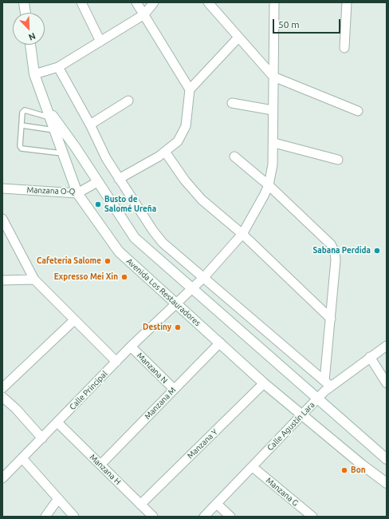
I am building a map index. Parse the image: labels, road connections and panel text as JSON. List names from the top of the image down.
{
  "streets": {
    "street": [
      "Manzana O-Q",
      "Avenida Los Restauradores",
      "Manzana N",
      "Calle Principal",
      "Manzana M",
      "Calle Agustín Lara",
      "Manzana Y",
      "Manzana H",
      "Manzana G"
    ]
  },
  "crossings": [
    ["Manzana O-Q", "Avenida Los Restauradores"],
    ["Avenida Los Restauradores", "Calle Principal"],
    ["Avenida Los Restauradores", "Manzana M"],
    ["Avenida Los Restauradores", "Calle Agustín Lara"],
    ["Avenida Los Restauradores", "Manzana Y"],
    ["Manzana N", "Calle Principal"],
    ["Manzana N", "Manzana M"],
    ["Calle Principal", "Manzana H"],
    ["Manzana M", "Manzana H"],
    ["Calle Agustín Lara", "Manzana G"],
    ["Manzana Y", "Manzana H"]
  ],
  "places": [
    "Busto de Salomé Ureña",
    "Sabana Perdida",
    "Cafeteria Salome",
    "Expresso Mei Xin",
    "Destiny",
    "Bon"
  ],
  "scale_bar": "50 m",
  "north": "bottom right"
}
